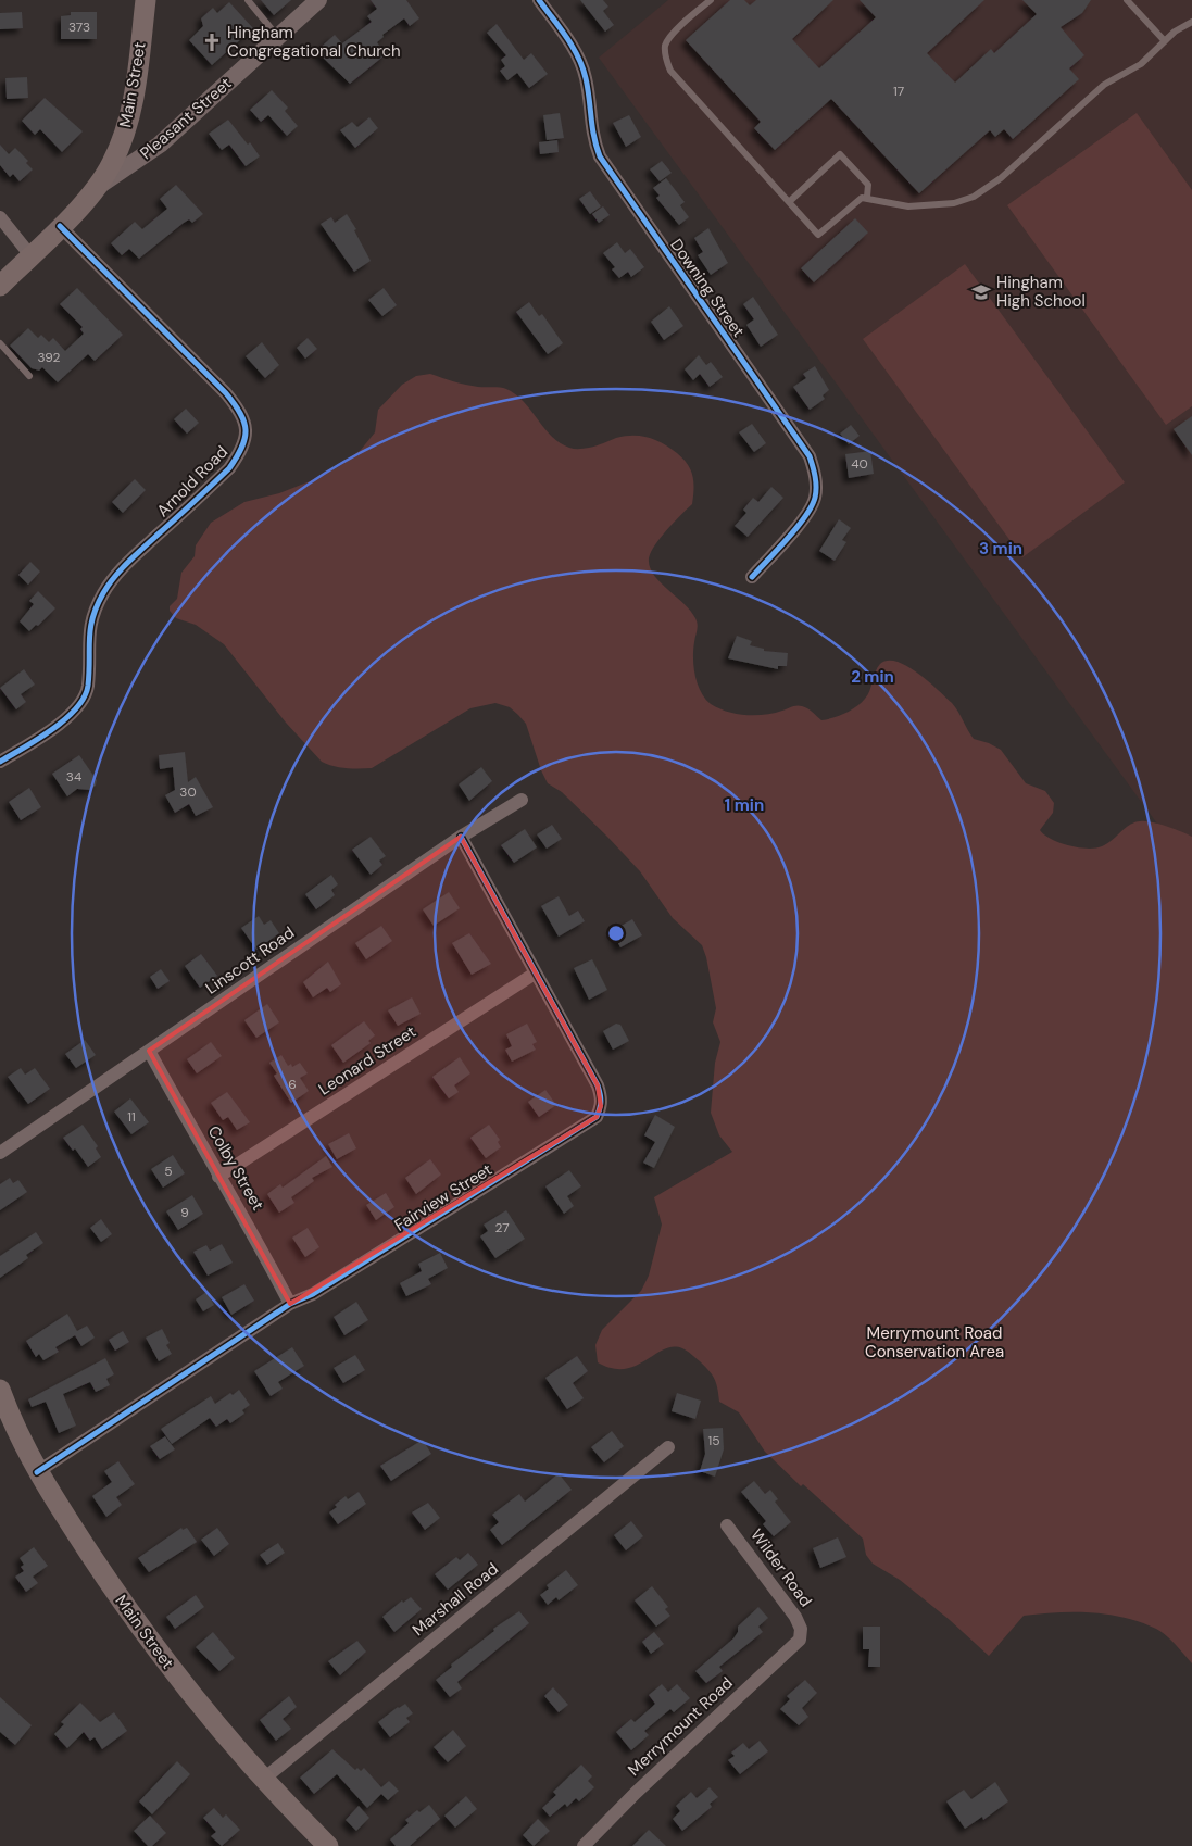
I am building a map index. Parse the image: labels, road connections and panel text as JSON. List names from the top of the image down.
{
  "streets": {
    "main road": ["Main Street"],
    "street": [
      "Pleasant Street",
      "Downing Street",
      "Arnold Road",
      "Linscott Road",
      "Leonard Street",
      "Colby Street",
      "Fairview Street",
      "Wilder Road",
      "Marshall Road",
      "Merrymount Road"
    ]
  },
  "crossings": [
    ["Main Street", "Pleasant Street"],
    ["Main Street", "Arnold Road"],
    ["Main Street", "Fairview Street"],
    ["Main Street", "Marshall Road"],
    ["Linscott Road", "Colby Street"],
    ["Linscott Road", "Fairview Street"],
    ["Leonard Street", "Colby Street"],
    ["Leonard Street", "Fairview Street"],
    ["Colby Street", "Fairview Street"],
    ["Wilder Road", "Merrymount Road"]
  ],
  "parks": ["Merrymount Road Conservation Area"],
  "places": {
    "church": ["Hingham Congregational Church"],
    "school or university": ["Hingham High School"]
  },
  "house_numbers": [
    "373",
    "17",
    "392",
    "40",
    "34",
    "30",
    "6",
    "11",
    "5",
    "9",
    "27",
    "15"
  ],
  "rings": ["3 min", "2 min", "1 min"]
}
